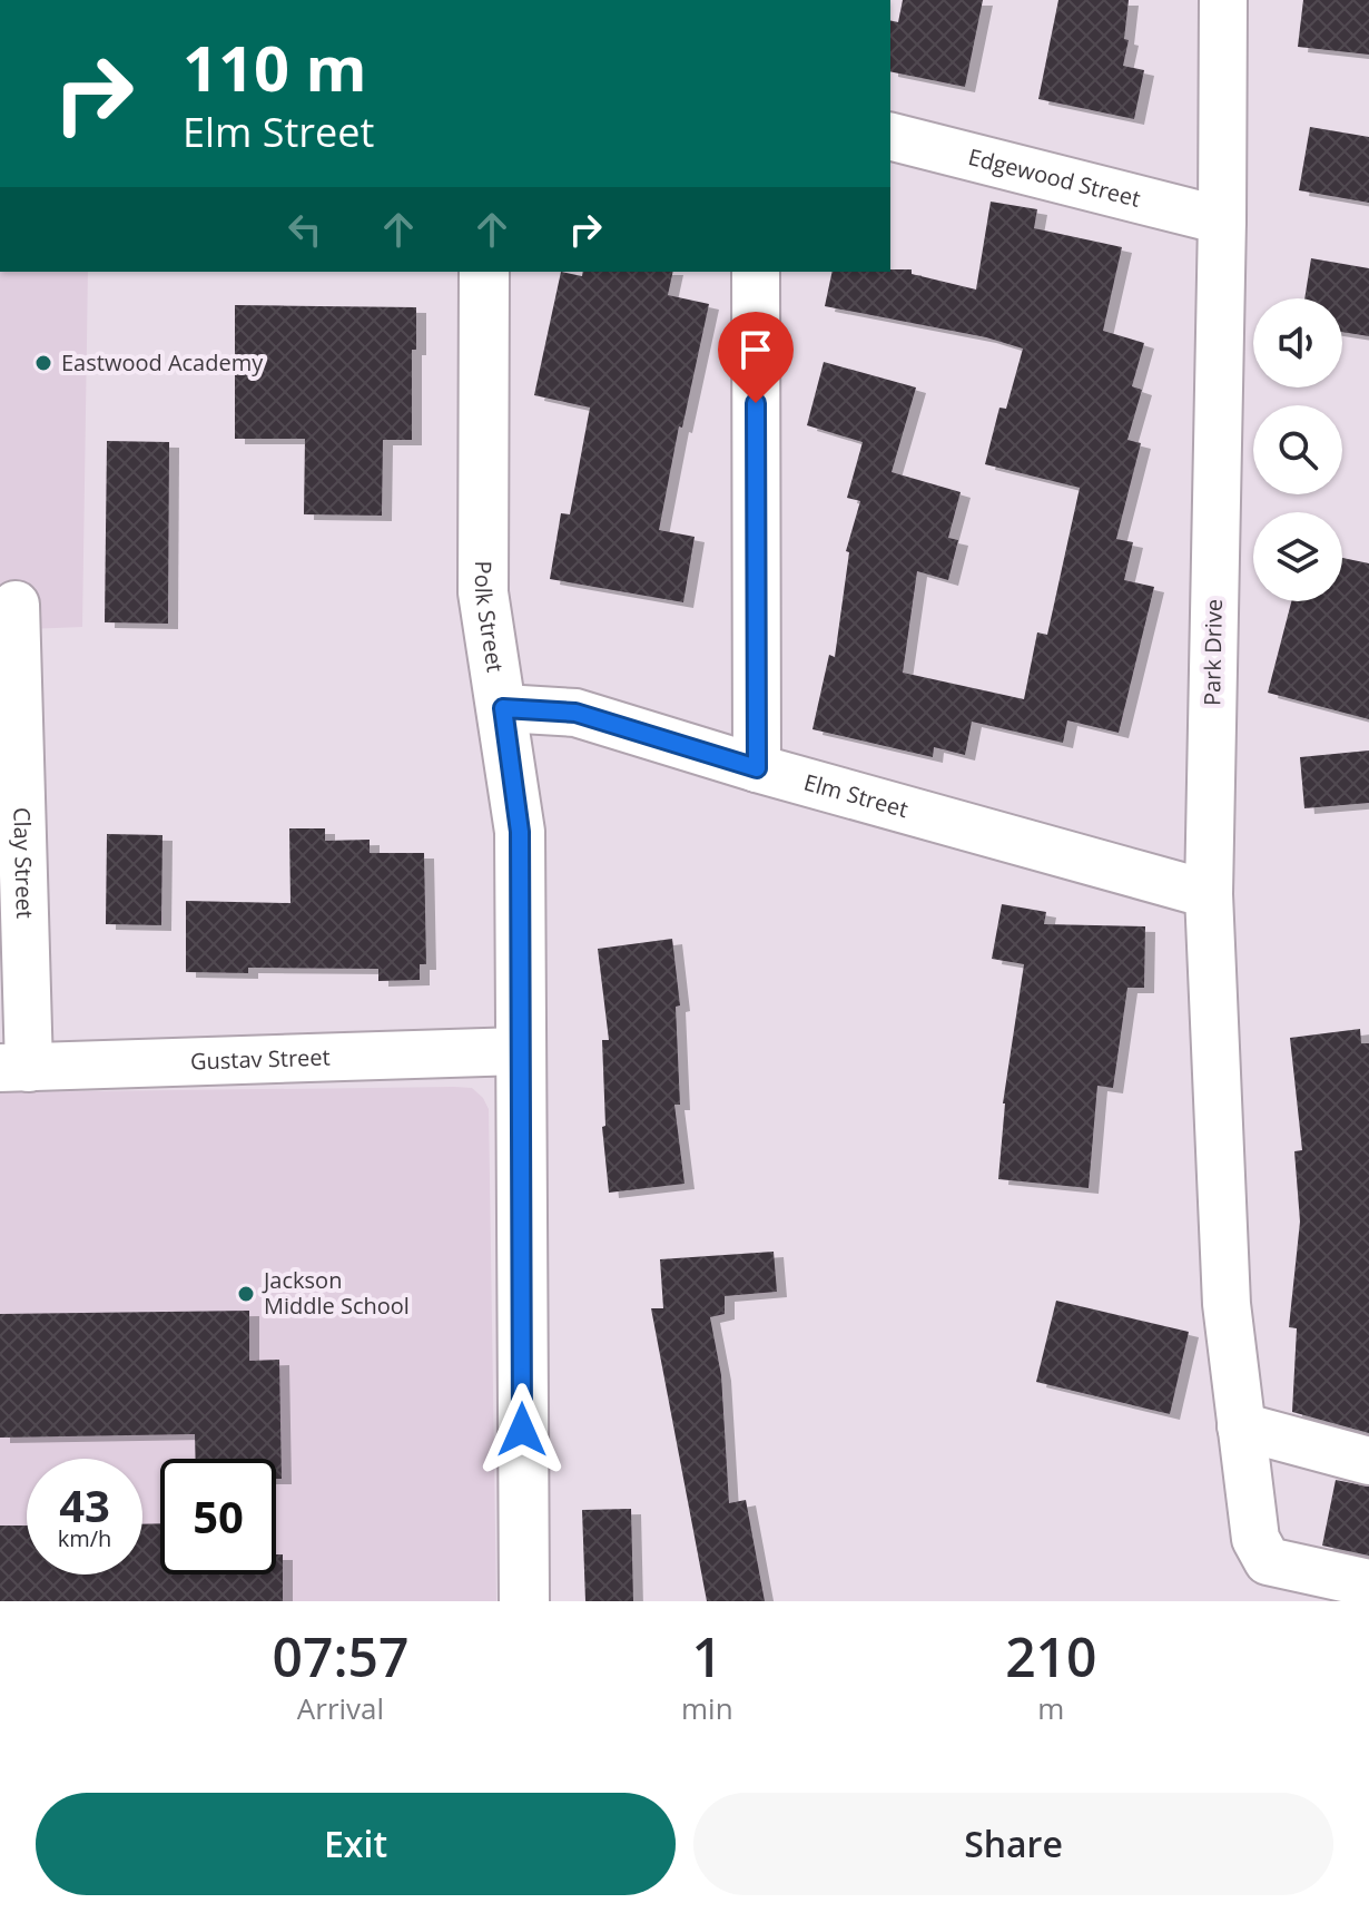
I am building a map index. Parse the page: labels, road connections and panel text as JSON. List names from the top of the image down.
{
  "streets": {
    "main road": ["Polk Street"],
    "street": [
      "Edgewood Street",
      "Park Drive",
      "Elm Street",
      "Clay Street",
      "Gustav Street"
    ]
  },
  "crossings": [
    ["Edgewood Street", "Park Drive"],
    ["Polk Street", "Elm Street"],
    ["Polk Street", "Gustav Street"],
    ["Park Drive", "Elm Street"],
    ["Clay Street", "Gustav Street"]
  ],
  "places": ["Eastwood Academy", "Jackson Middle School"],
  "page": {
    "turn": ["110 m", "Elm Street"],
    "speed": "43 km/h",
    "limit": "50",
    "eta": [
      "07:57",
      "Arrival",
      "1",
      "min",
      "210",
      "m"
    ],
    "buttons": ["Exit", "Share"]
  }
}
